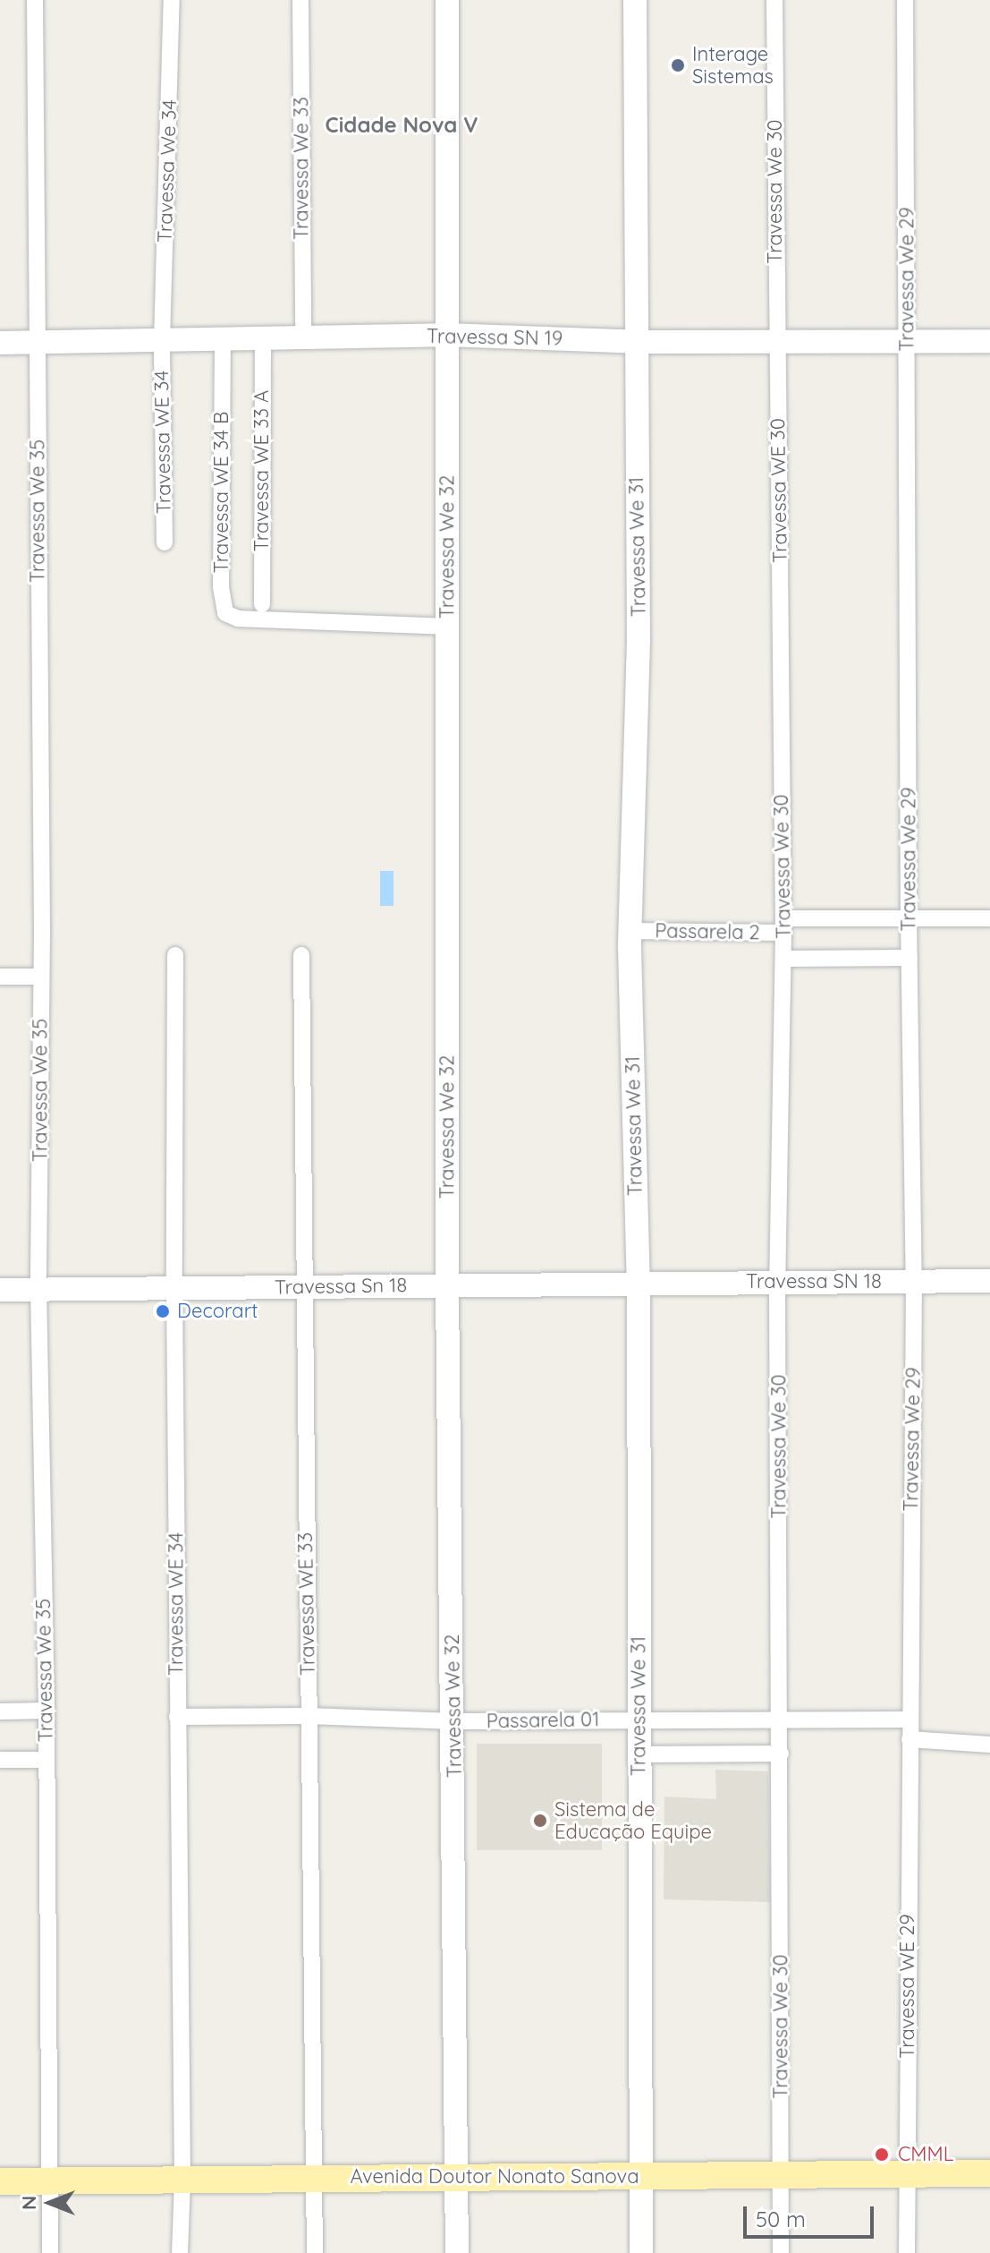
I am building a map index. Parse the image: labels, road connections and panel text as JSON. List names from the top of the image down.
{
  "streets": {
    "main road": [
      "Travessa SN 19",
      "Travessa We 32",
      "Travessa We 31",
      "Travessa SN 18",
      "Travessa Sn 18",
      "Avenida Doutor Nonato Sanova"
    ],
    "street": [
      "Travessa We 33",
      "Travessa We 34",
      "Travessa We 30",
      "Travessa We 29",
      "Travessa WE 34",
      "Travessa WE 33 A",
      "Travessa WE 30",
      "Travessa WE 34 B",
      "Travessa We 35",
      "Passarela 2",
      "Travessa WE 33",
      "Passarela 01",
      "Travessa WE 29"
    ]
  },
  "crossings": [
    ["Travessa We 33", "Travessa SN 19"],
    ["Travessa We 34", "Travessa SN 19"],
    ["Travessa We 34", "Travessa WE 34"],
    ["Travessa We 30", "Travessa SN 19"],
    ["Travessa We 30", "Travessa WE 30"],
    ["Travessa We 30", "Passarela 2"],
    ["Travessa We 30", "Travessa SN 18"],
    ["Travessa We 30", "Passarela 01"],
    ["Travessa We 30", "Avenida Doutor Nonato Sanova"],
    ["Travessa We 29", "Travessa SN 19"],
    ["Travessa We 29", "Passarela 2"],
    ["Travessa We 29", "Travessa SN 18"],
    ["Travessa We 29", "Passarela 01"],
    ["Travessa We 29", "Travessa WE 29"],
    ["Travessa SN 19", "Travessa WE 34"],
    ["Travessa SN 19", "Travessa WE 33 A"],
    ["Travessa SN 19", "Travessa WE 30"],
    ["Travessa SN 19", "Travessa WE 34 B"],
    ["Travessa SN 19", "Travessa We 35"],
    ["Travessa SN 19", "Travessa We 32"],
    ["Travessa SN 19", "Travessa We 31"],
    ["Travessa WE 34", "Travessa Sn 18"],
    ["Travessa WE 34", "Passarela 01"],
    ["Travessa WE 34", "Avenida Doutor Nonato Sanova"],
    ["Travessa WE 33 A", "Travessa WE 34 B"],
    ["Travessa We 35", "Travessa Sn 18"],
    ["Travessa We 35", "Avenida Doutor Nonato Sanova"],
    ["Travessa We 32", "Travessa Sn 18"],
    ["Travessa We 32", "Passarela 01"],
    ["Travessa We 32", "Avenida Doutor Nonato Sanova"],
    ["Travessa We 31", "Passarela 2"],
    ["Travessa We 31", "Travessa SN 18"],
    ["Travessa We 31", "Travessa Sn 18"],
    ["Travessa We 31", "Passarela 01"],
    ["Travessa We 31", "Avenida Doutor Nonato Sanova"],
    ["Travessa SN 18", "Travessa Sn 18"],
    ["Travessa Sn 18", "Travessa WE 33"],
    ["Travessa WE 33", "Passarela 01"],
    ["Travessa WE 33", "Avenida Doutor Nonato Sanova"],
    ["Passarela 01", "Travessa WE 29"],
    ["Travessa WE 29", "Avenida Doutor Nonato Sanova"]
  ],
  "districts": ["Cidade Nova V"],
  "places": [
    "Interage Sistemas",
    "Decorart",
    "Sistema de Educação Equipe",
    "CMML"
  ],
  "scale_bar": "50 m",
  "north": "left"
}
